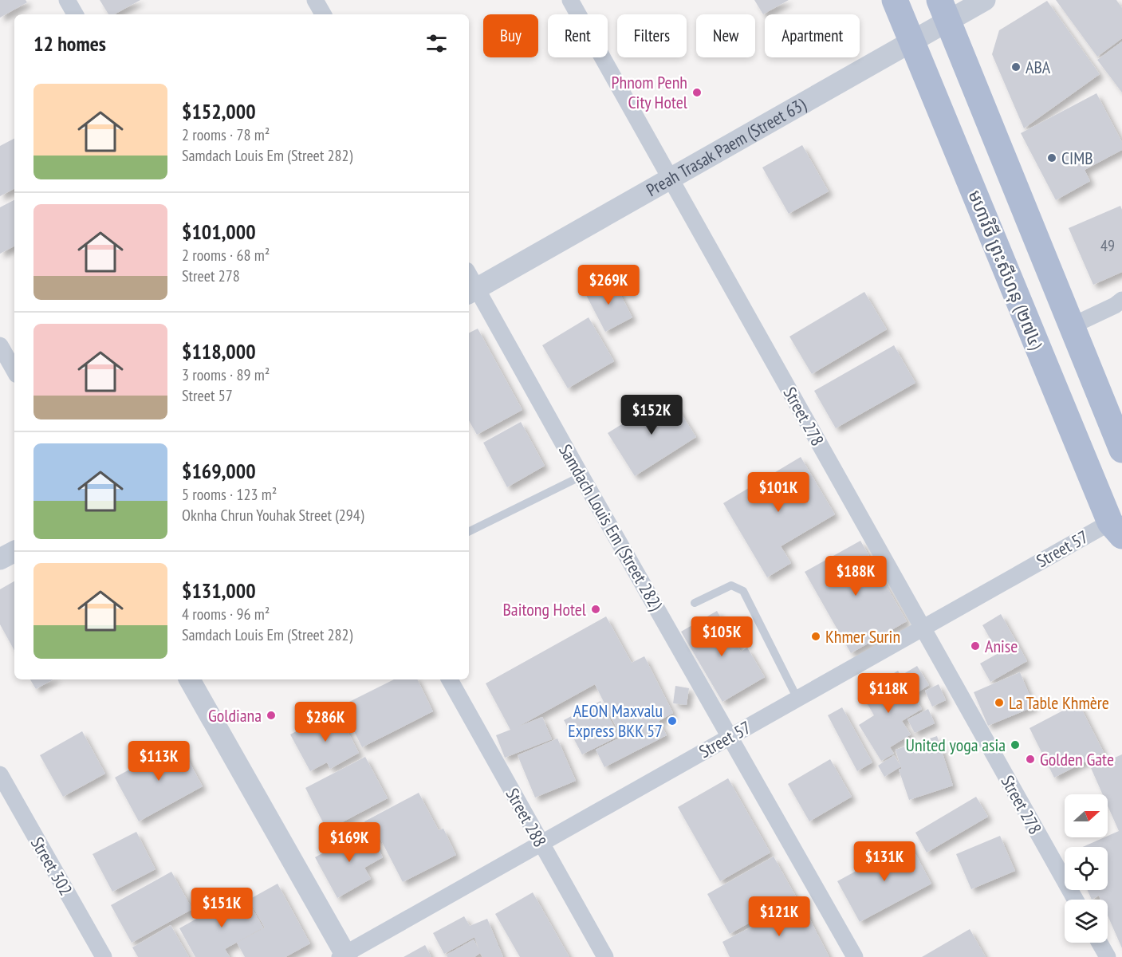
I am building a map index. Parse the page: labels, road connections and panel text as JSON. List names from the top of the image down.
{
  "streets": {
    "main road": ["មហាវិថី ព្រះសីហនុ (២៧៤)"],
    "street": [
      "Preah Trasak Paem (Street 63)",
      "Street 278",
      "Samdach Louis Em (Street 282)",
      "Street 57",
      "Street 288",
      "Street 302"
    ]
  },
  "crossings": [
    ["Preah Trasak Paem (Street 63)", "មហាវិថី ព្រះសីហនុ (២៧៤)"],
    ["Preah Trasak Paem (Street 63)", "Street 278"],
    ["Preah Trasak Paem (Street 63)", "Samdach Louis Em (Street 282)"],
    ["មហាវិថី ព្រះសីហនុ (២៧៤)", "Street 57"],
    ["Street 278", "Street 57"],
    ["Samdach Louis Em (Street 282)", "Street 57"],
    ["Street 57", "Street 288"]
  ],
  "places": [
    "ABA",
    "Phnom Penh City Hotel",
    "CIMB",
    "Baitong Hotel",
    "Khmer Surin",
    "Anise",
    "La Table Khmère",
    "Goldiana",
    "AEON Maxvalu Express BKK 57",
    "United yoga asia",
    "Golden Gate"
  ],
  "house_numbers": ["49"],
  "north": "right",
  "page": {
    "chip": [
      "Buy",
      "Rent",
      "Filters",
      "New",
      "Apartment"
    ],
    "heading": "12 homes",
    "list": [
      {
        "name": "$152,000",
        "note": "2 rooms · 78 m² · Samdach Louis Em (Street 282)"
      },
      {
        "name": "$101,000",
        "note": "2 rooms · 68 m² · Street 278"
      },
      {
        "name": "$118,000",
        "note": "3 rooms · 89 m² · Street 57"
      },
      {
        "name": "$169,000",
        "note": "5 rooms · 123 m² · Oknha Chrun Youhak Street (294)"
      },
      {
        "name": "$131,000",
        "note": "4 rooms · 96 m² · Samdach Louis Em (Street 282)"
      }
    ],
    "price": [
      "$269K",
      "$152K",
      "$101K",
      "$188K",
      "$105K",
      "$118K",
      "$286K",
      "$113K",
      "$169K",
      "$131K",
      "$151K",
      "$121K"
    ]
  }
}
